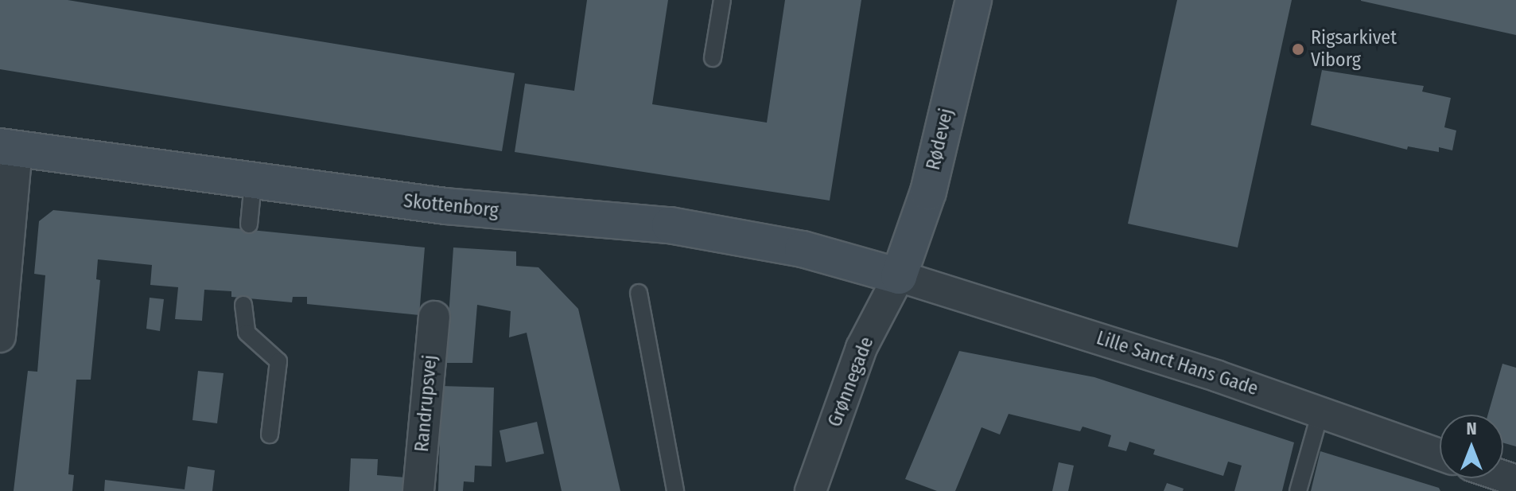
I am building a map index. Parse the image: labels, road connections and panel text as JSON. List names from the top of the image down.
{
  "streets": {
    "street": [
      "Rødevej",
      "Skottenborg",
      "Lille Sanct Hans Gade",
      "Grønnegade",
      "Randrupsvej"
    ]
  },
  "crossings": [
    ["Rødevej", "Skottenborg"],
    ["Rødevej", "Lille Sanct Hans Gade"],
    ["Rødevej", "Grønnegade"],
    ["Skottenborg", "Lille Sanct Hans Gade"],
    ["Skottenborg", "Grønnegade"],
    ["Lille Sanct Hans Gade", "Grønnegade"]
  ],
  "places": ["Rigsarkivet Viborg"],
  "north": "top"
}
